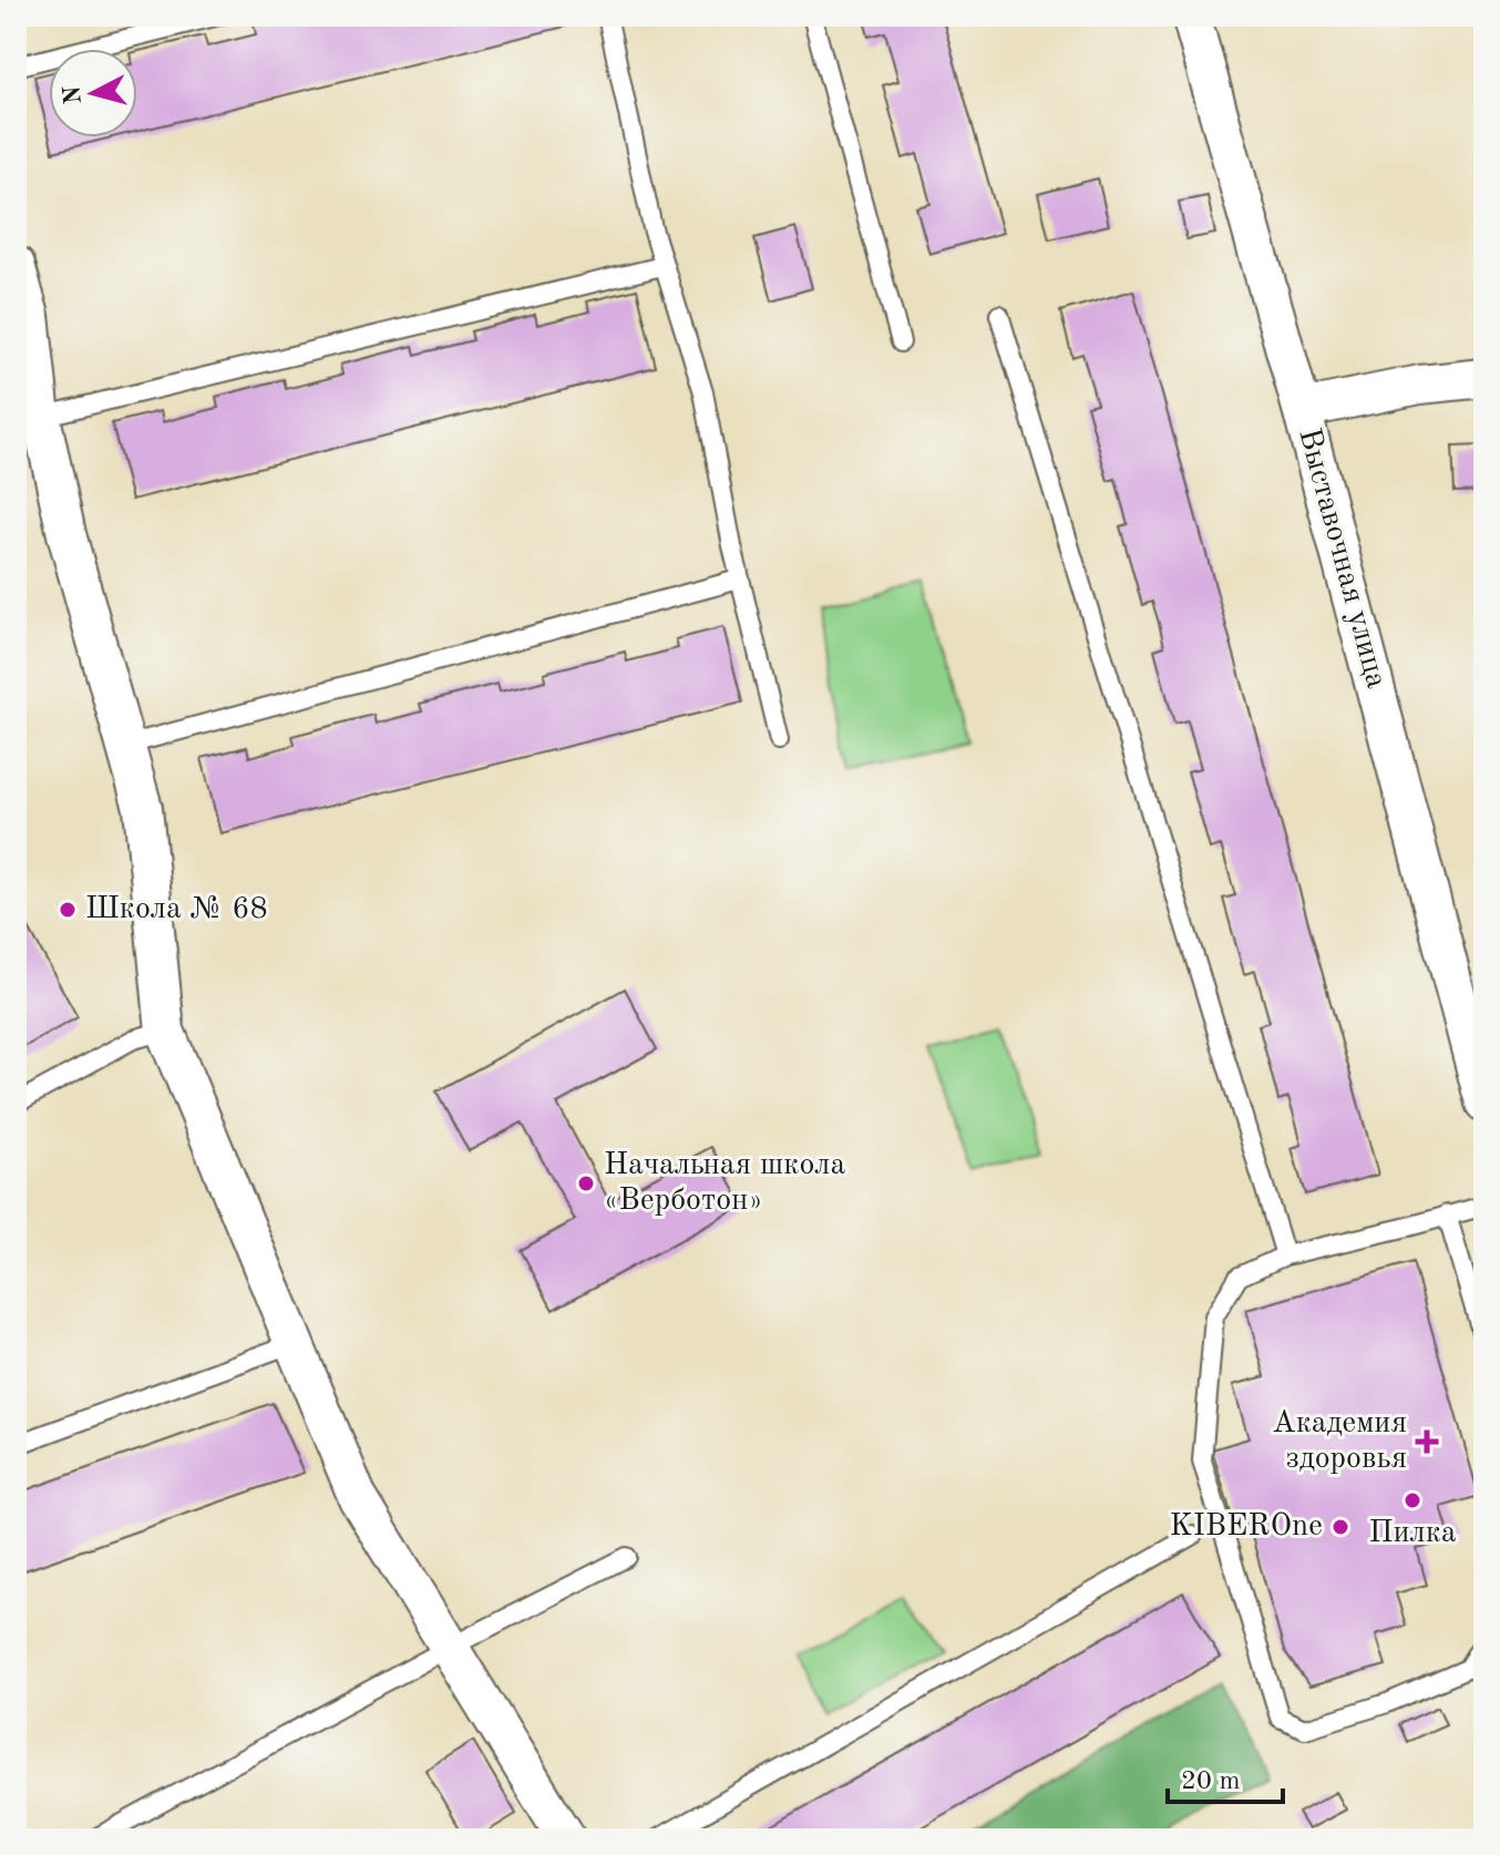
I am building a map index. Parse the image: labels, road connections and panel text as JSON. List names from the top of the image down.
{
  "streets": {
    "street": ["Выставочная улица"]
  },
  "places": {
    "other": [
      "Школа № 68",
      "Начальная школа «Верботон»",
      "Пилка",
      "KIBEROne"
    ],
    "health": ["Академия здоровья"]
  },
  "scale_bar": "20 m",
  "north": "left"
}
